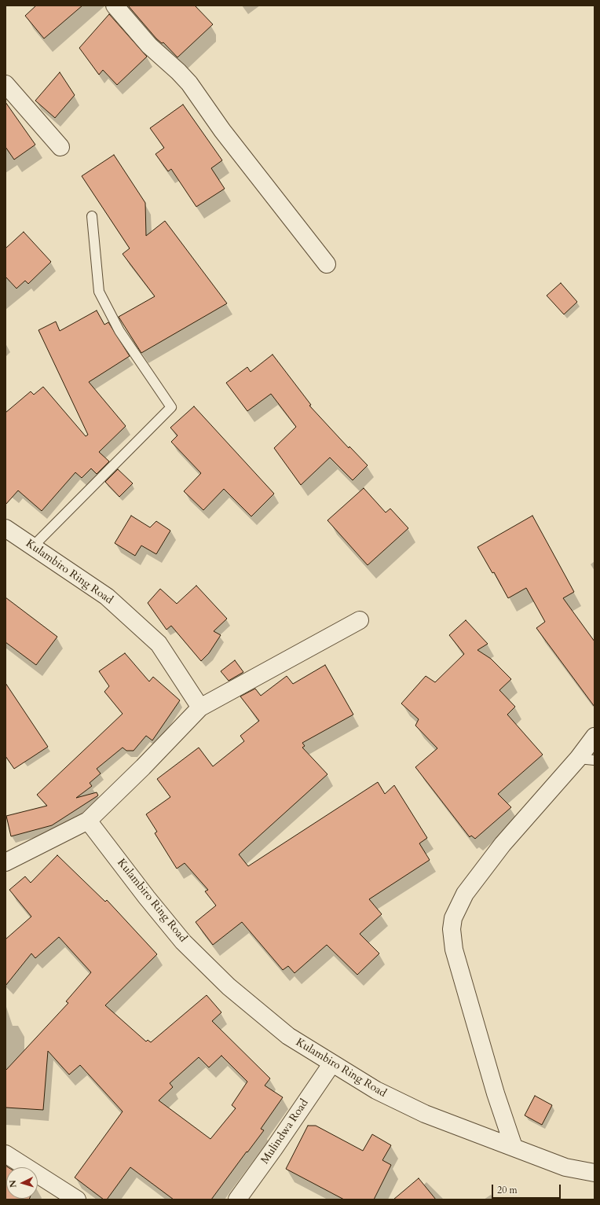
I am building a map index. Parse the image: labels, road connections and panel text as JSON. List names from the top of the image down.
{
  "streets": {
    "street": ["Kulambiro Ring Road", "Mulindwa Road"]
  },
  "crossings": [
    ["Kulambiro Ring Road", "Mulindwa Road"]
  ],
  "scale_bar": "20 m",
  "north": "left"
}
